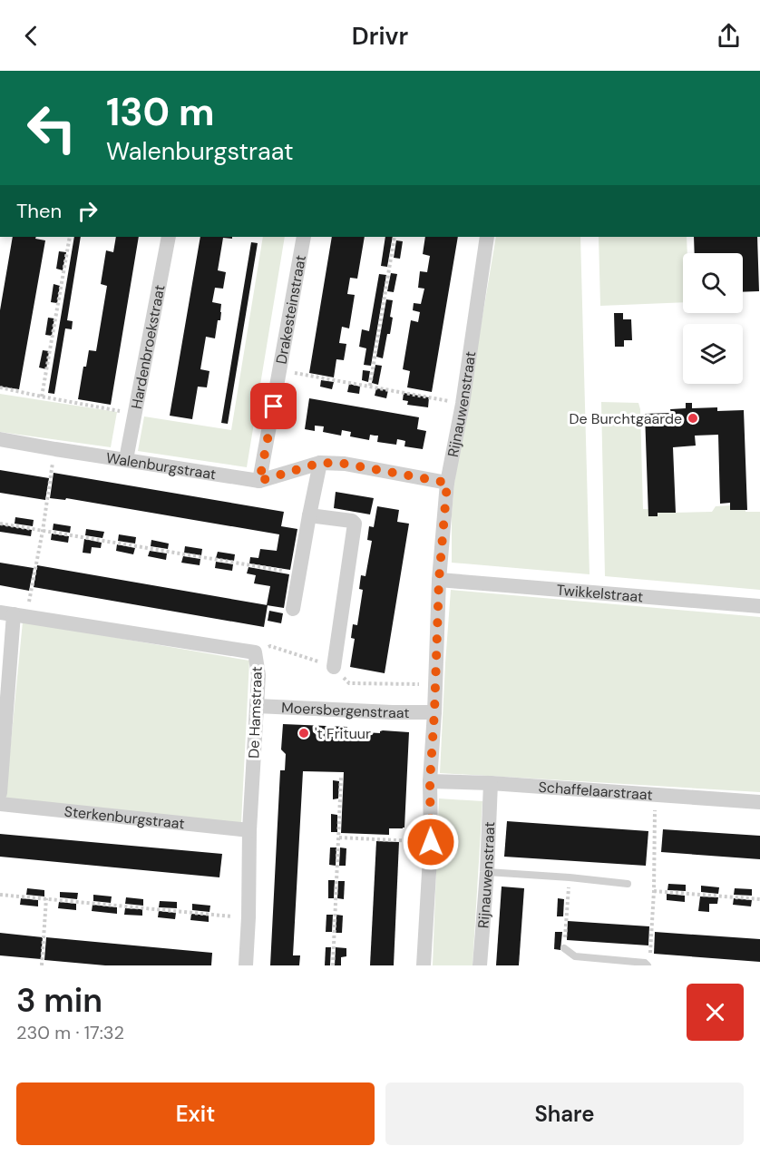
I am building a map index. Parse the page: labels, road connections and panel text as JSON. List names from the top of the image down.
{
  "streets": {
    "street": [
      "Drakesteinstraat",
      "Hardenbroekstraat",
      "Rijnauwenstraat",
      "Walenburgstraat",
      "Twikkelstraat",
      "Moersbergenstraat",
      "De Hamstraat",
      "Schaffelaarstraat",
      "Sterkenburgstraat"
    ]
  },
  "crossings": [
    ["Drakesteinstraat", "Walenburgstraat"],
    ["Hardenbroekstraat", "Walenburgstraat"],
    ["Rijnauwenstraat", "Walenburgstraat"],
    ["Rijnauwenstraat", "Twikkelstraat"],
    ["Rijnauwenstraat", "Moersbergenstraat"],
    ["Rijnauwenstraat", "Schaffelaarstraat"],
    ["Moersbergenstraat", "De Hamstraat"],
    ["De Hamstraat", "Sterkenburgstraat"]
  ],
  "places": ["De Burchtgaarde", "'t Frituur"],
  "page": {
    "header": "Drivr",
    "turn": ["130 m", "Walenburgstraat"],
    "then": "Then",
    "heading": ["3 min", "230 m · 17:32"],
    "buttons": ["Exit", "Share"]
  }
}
